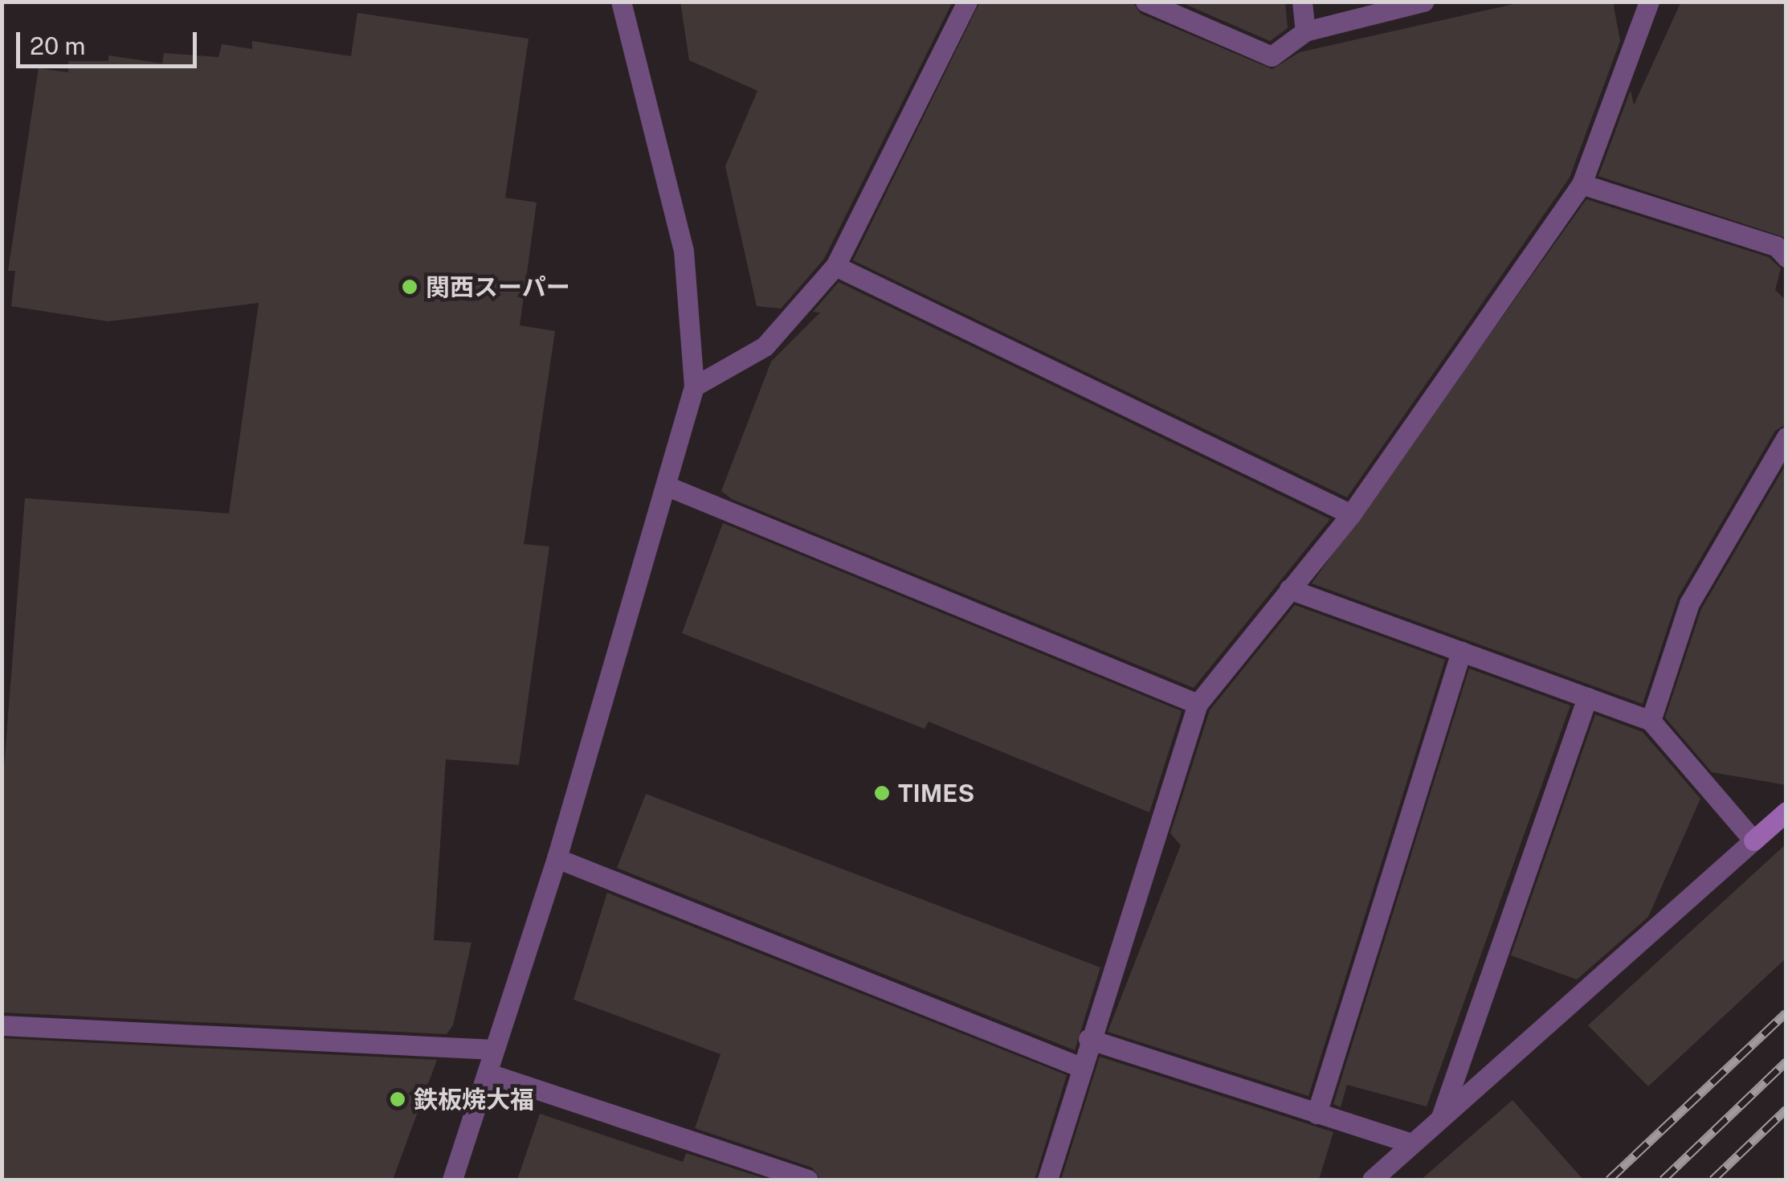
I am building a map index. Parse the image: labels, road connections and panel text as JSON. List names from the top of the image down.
{
  "places": ["関西スーパー", "TIMES", "鉄板焼大福"],
  "scale_bar": "20 m"
}
